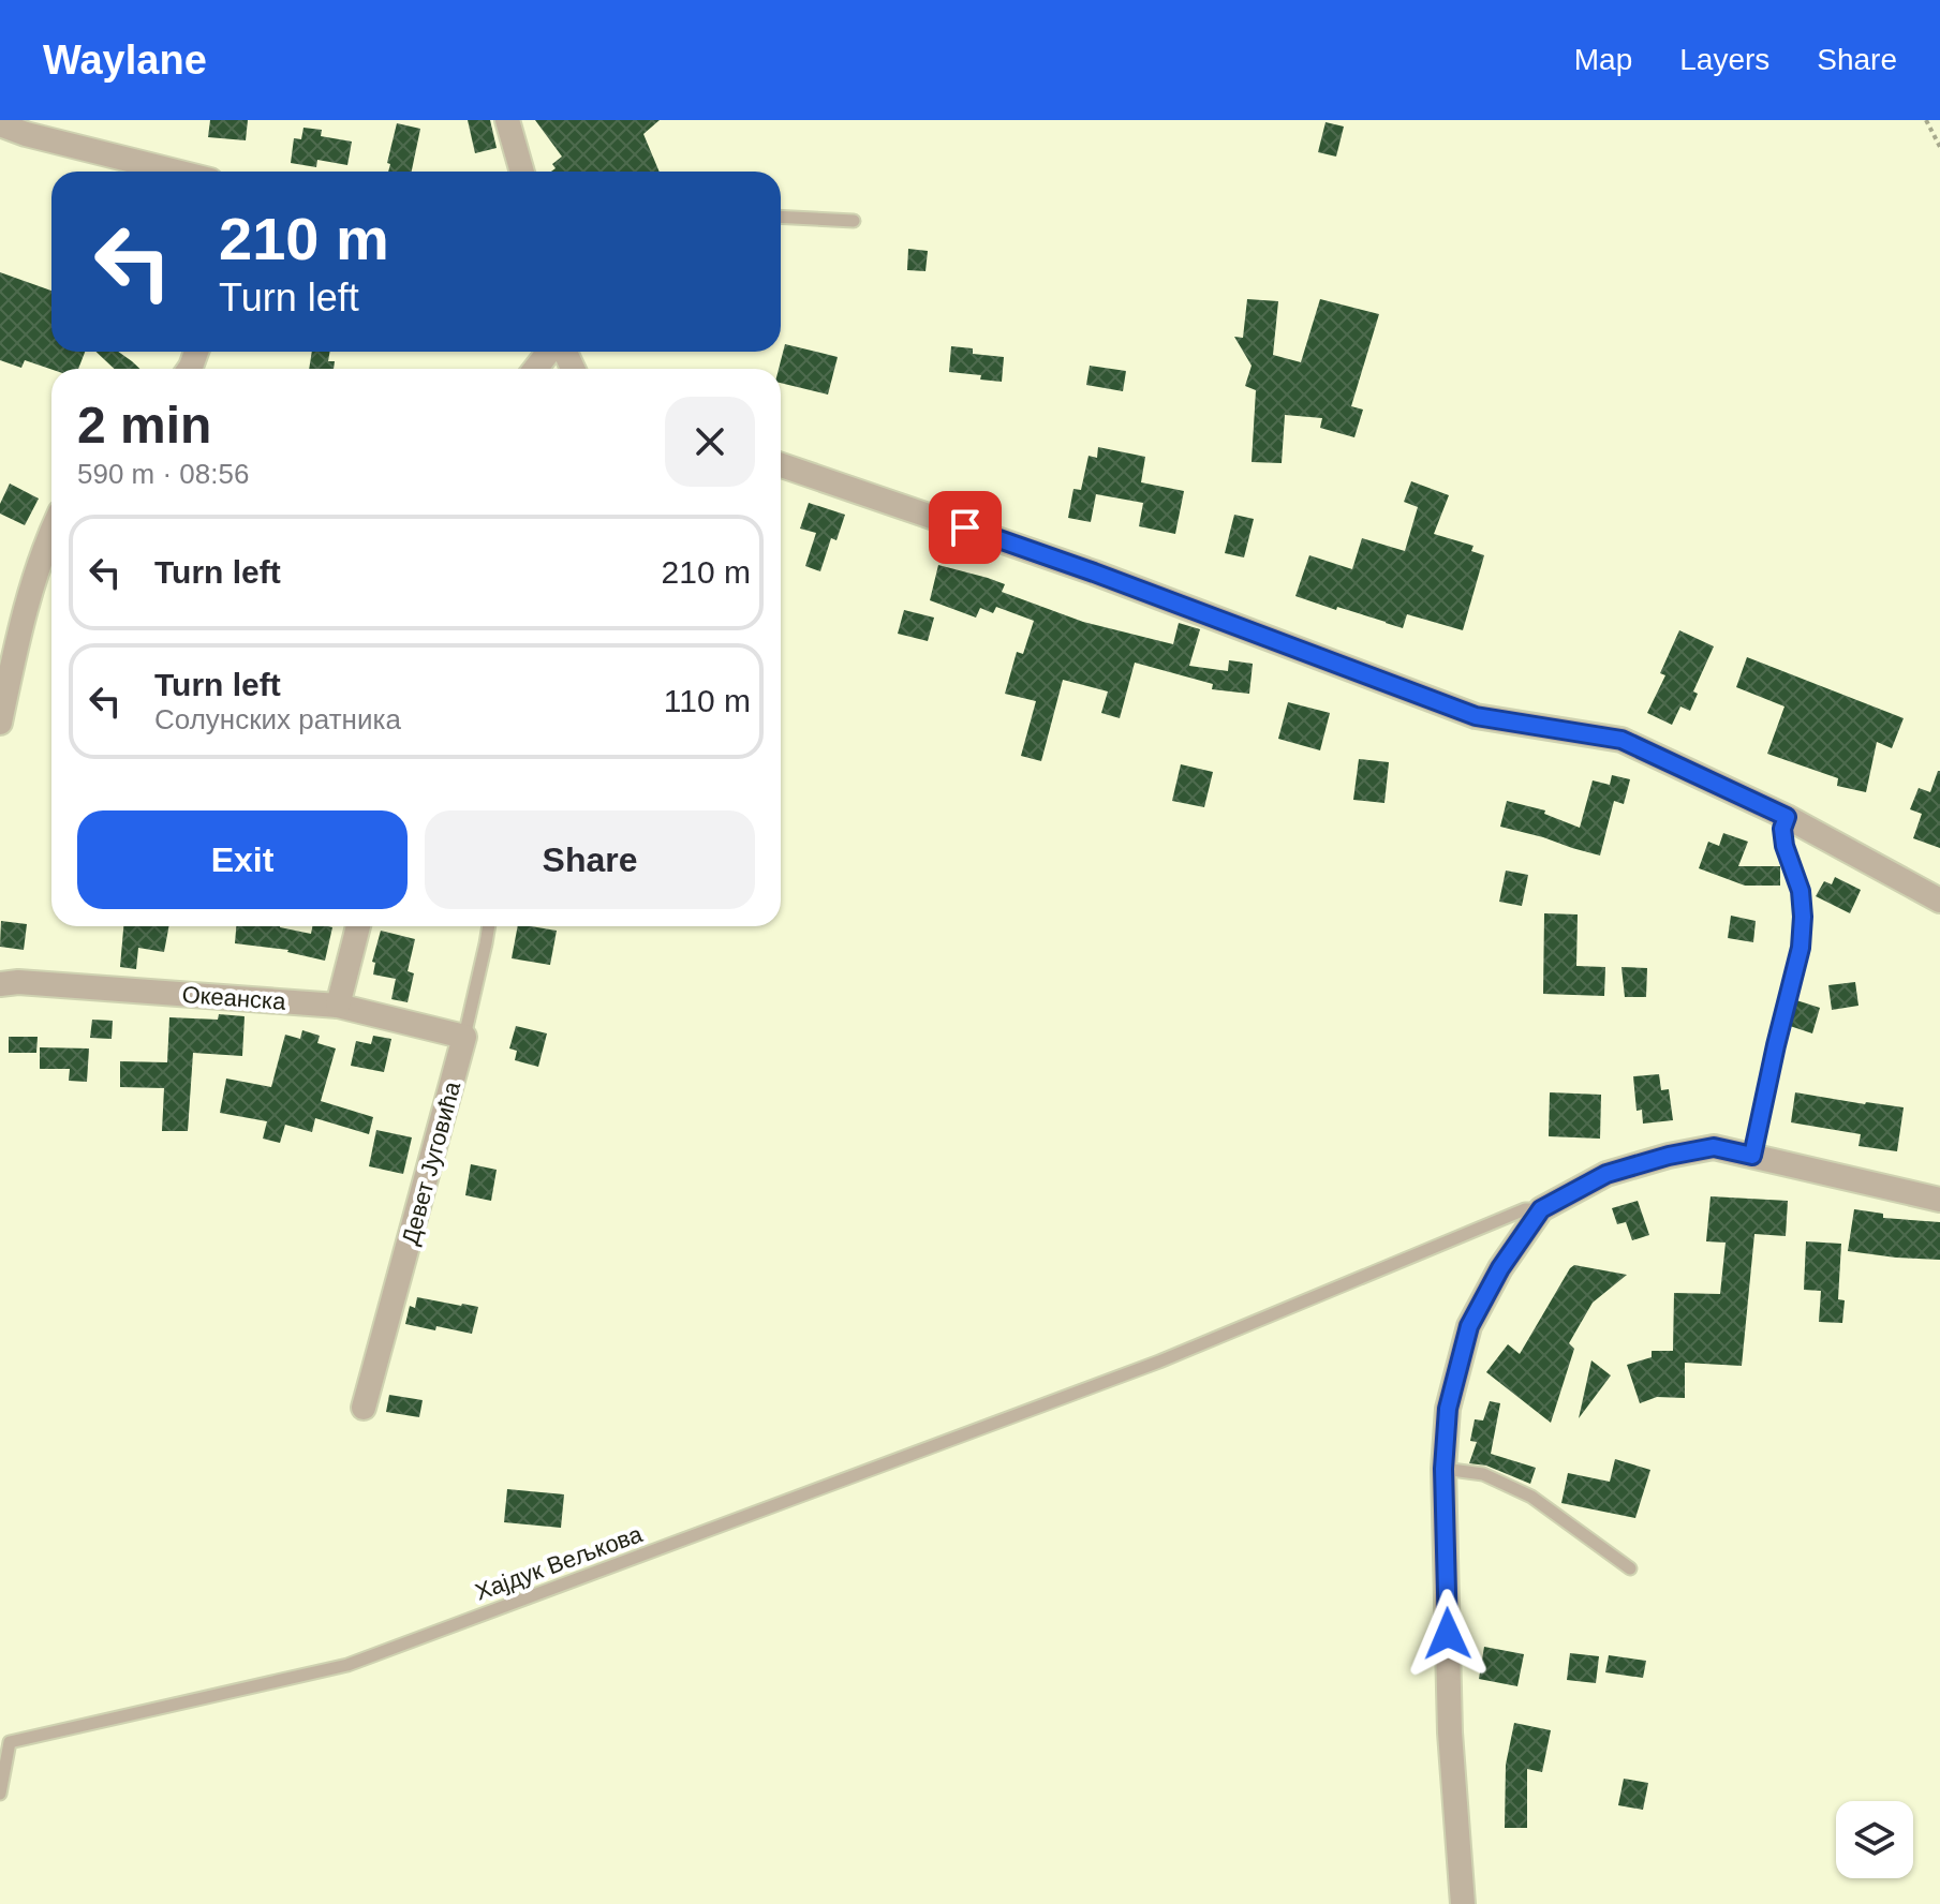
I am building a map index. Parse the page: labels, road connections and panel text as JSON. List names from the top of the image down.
{
  "streets": {
    "street": ["Океанска", "Девет Југовића"],
    "lane": ["Хајдук Вељкова"]
  },
  "crossings": [
    ["Океанска", "Девет Југовића"]
  ],
  "page": {
    "header": "Waylane",
    "nav": ["Map", "Layers", "Share"],
    "turn": ["210 m", "Turn left"],
    "heading": ["2 min", "590 m · 08:56"],
    "list": [
      {
        "name": "Turn left",
        "value": "210 m"
      },
      {
        "name": "Turn left",
        "note": "Солунских ратника",
        "value": "110 m"
      }
    ],
    "buttons": ["Exit", "Share"]
  }
}
